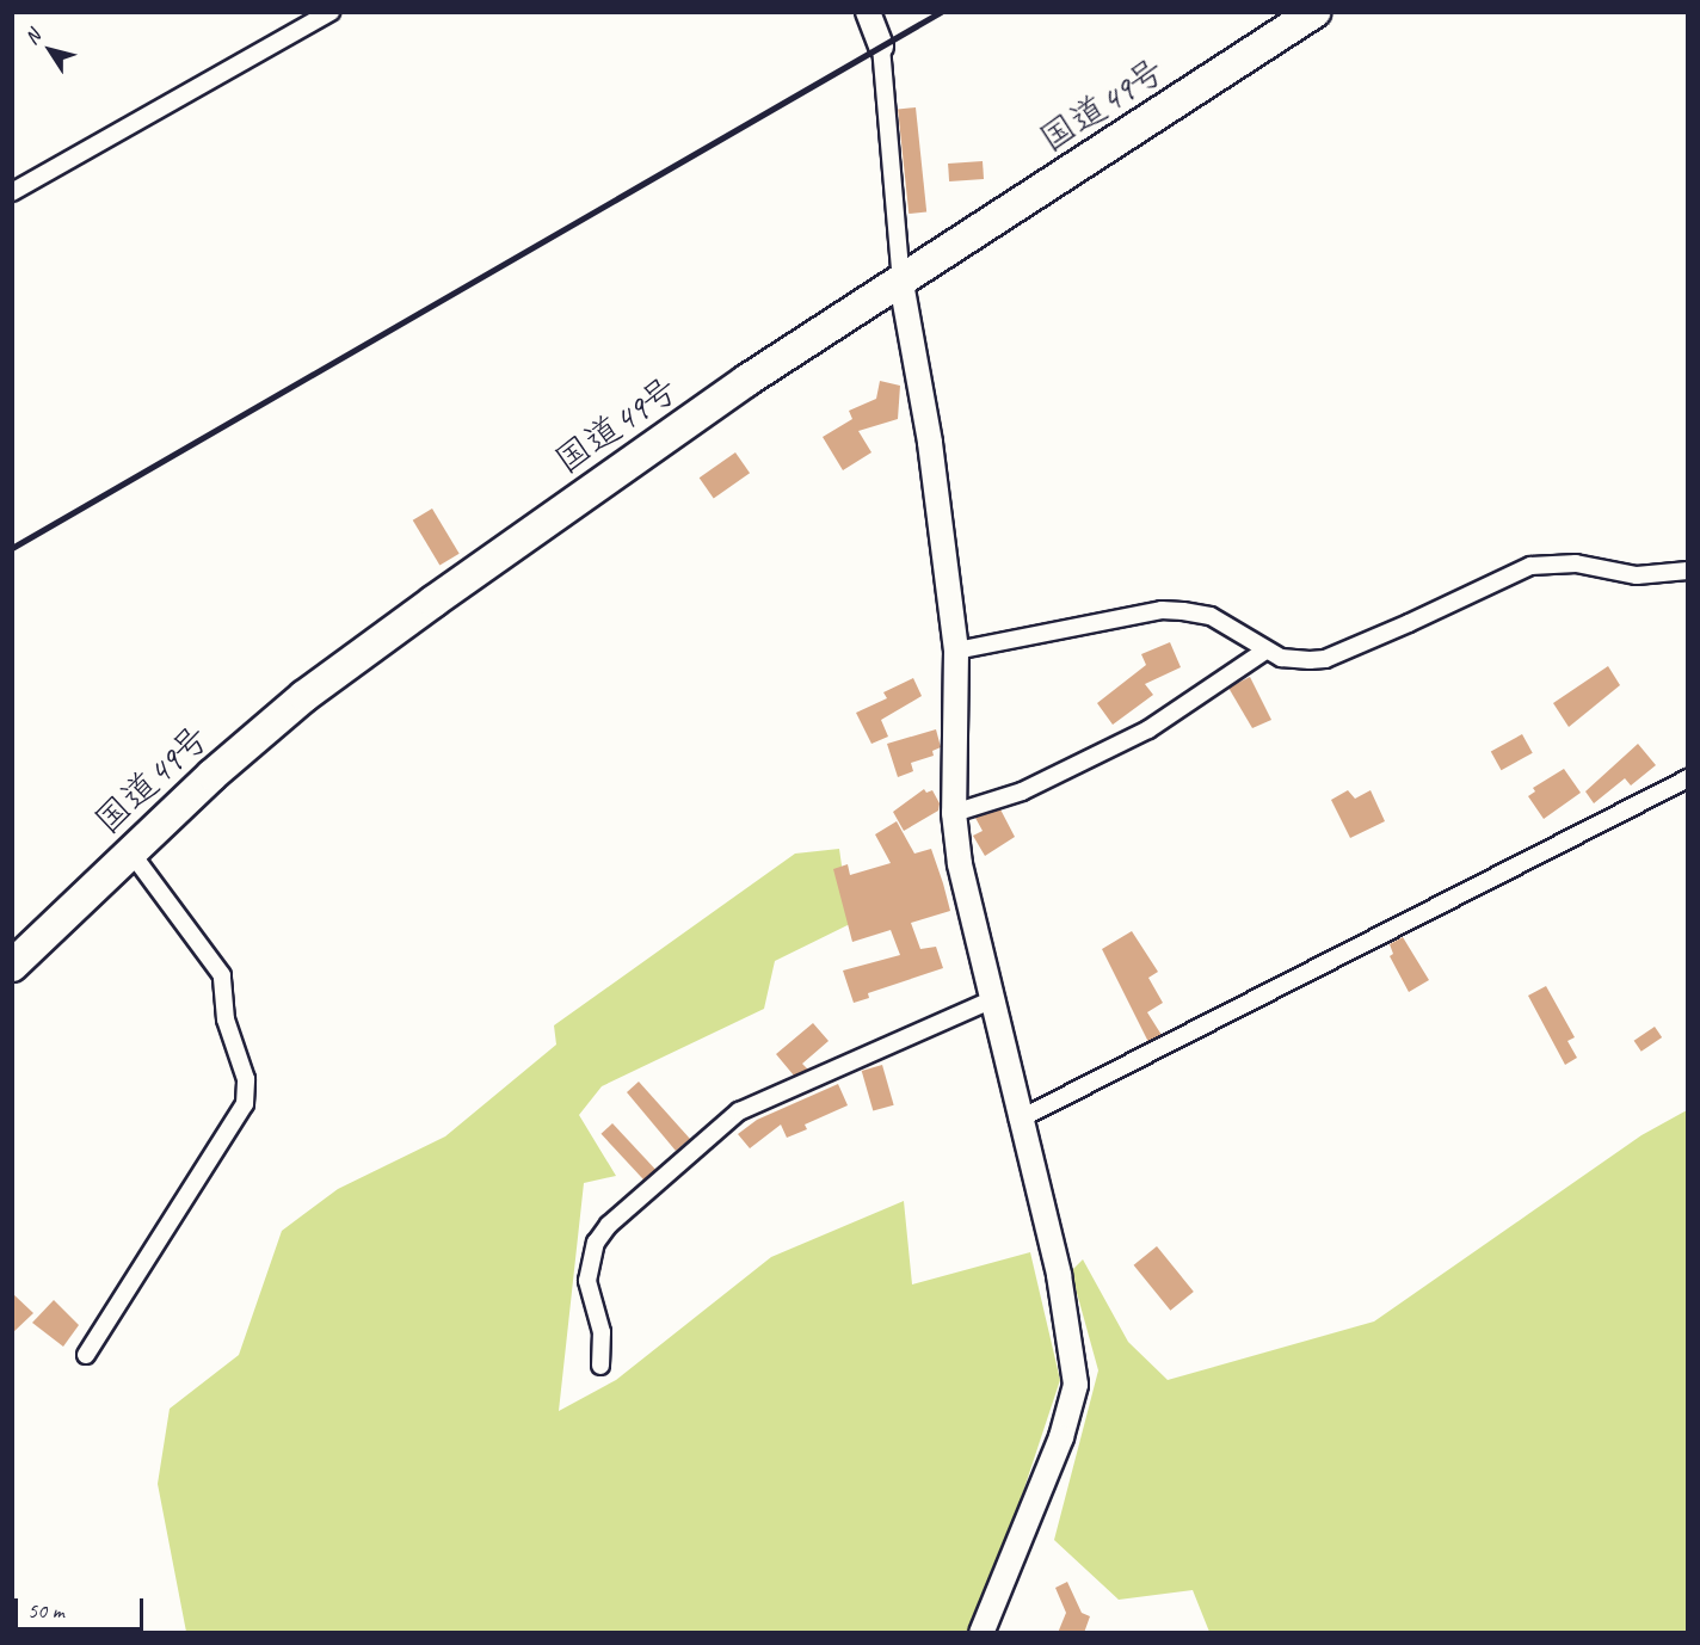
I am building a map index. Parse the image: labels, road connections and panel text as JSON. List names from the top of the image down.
{
  "streets": {
    "highway": ["国道49号"]
  },
  "scale_bar": "50 m",
  "north": "top left"
}
